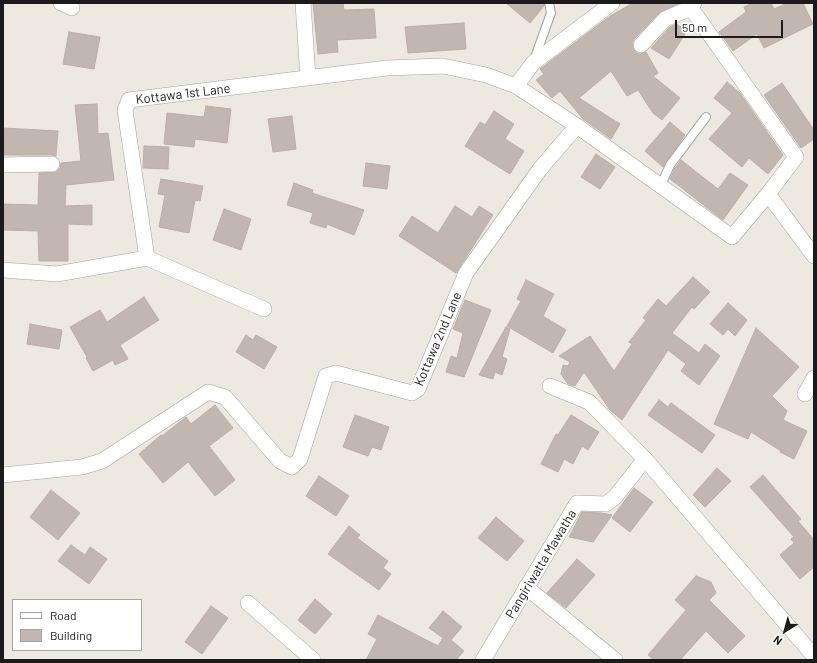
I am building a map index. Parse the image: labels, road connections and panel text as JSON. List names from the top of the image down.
{
  "streets": {
    "street": ["Kottawa 1st Lane", "Kottawa 2nd Lane", "Pangiriwatta Mawatha"]
  },
  "crossings": [
    ["Kottawa 1st Lane", "Kottawa 2nd Lane"]
  ],
  "legend": ["Road", "Building"],
  "scale_bar": "50 m",
  "north": "bottom left"
}
